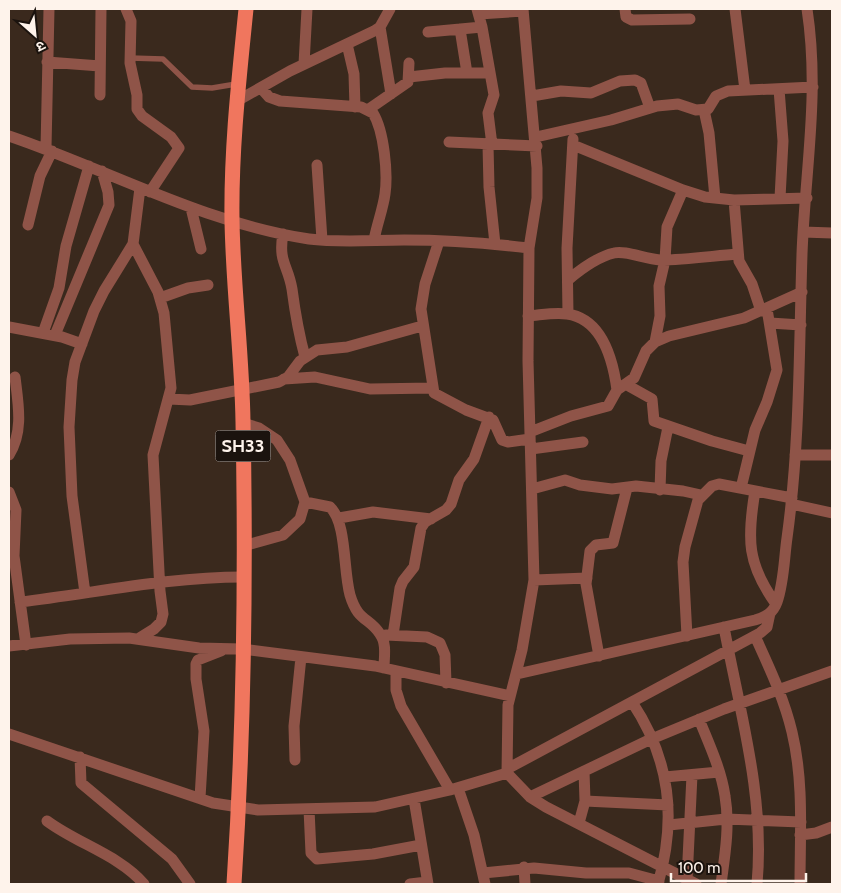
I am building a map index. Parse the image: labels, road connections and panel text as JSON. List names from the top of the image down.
{
  "streets": {
    "main road": ["SH33"]
  },
  "scale_bar": "100 m",
  "north": "bottom right"
}
